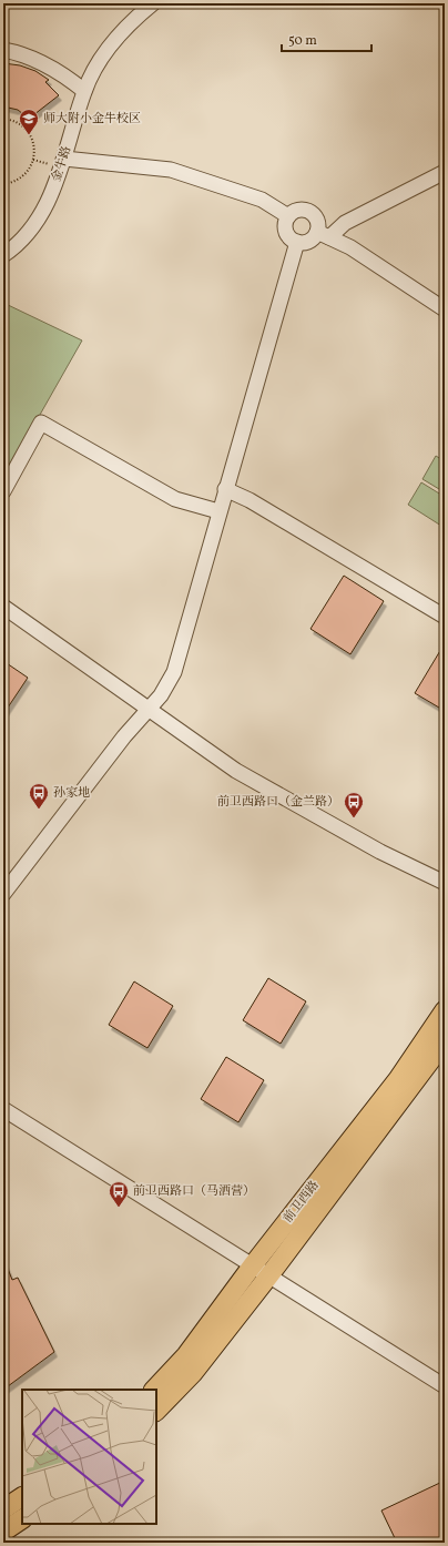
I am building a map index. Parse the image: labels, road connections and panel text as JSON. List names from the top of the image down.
{
  "streets": {
    "main road": ["前卫西路"],
    "street": ["金牛路"]
  },
  "places": {
    "school or university": ["师大附小金牛校区"],
    "bus stop": ["孙家地", "前卫西路口（金兰路）", "前卫西路口（马洒营）"]
  },
  "scale_bar": "50 m"
}
